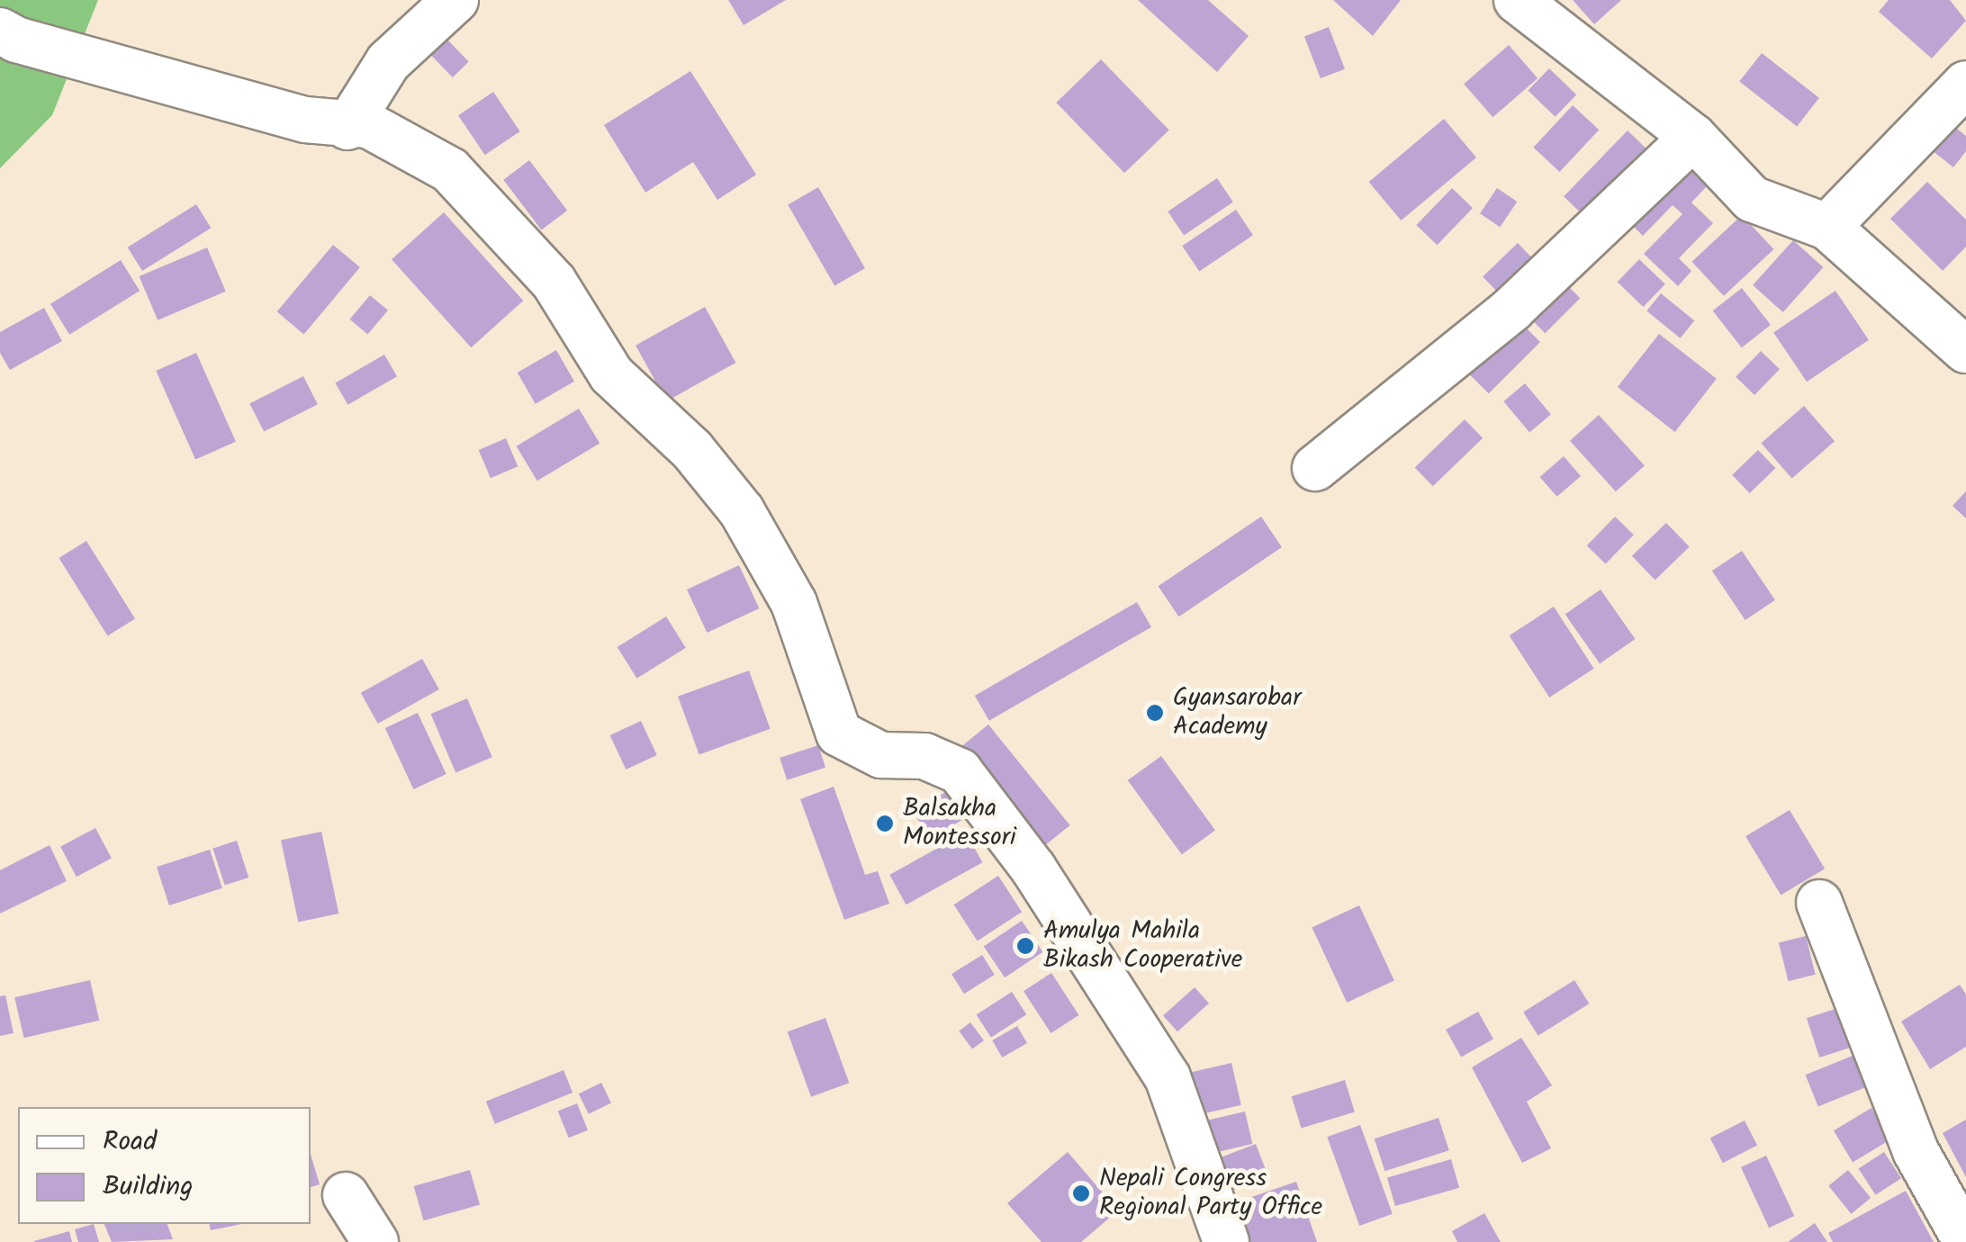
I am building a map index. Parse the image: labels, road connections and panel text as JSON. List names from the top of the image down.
{
  "places": [
    "Gyansarobar Academy",
    "Balsakha Montessori",
    "Amulya Mahila Bikash Cooperative",
    "Nepali Congress Regional Party Office"
  ],
  "legend": ["Road", "Building"]
}
